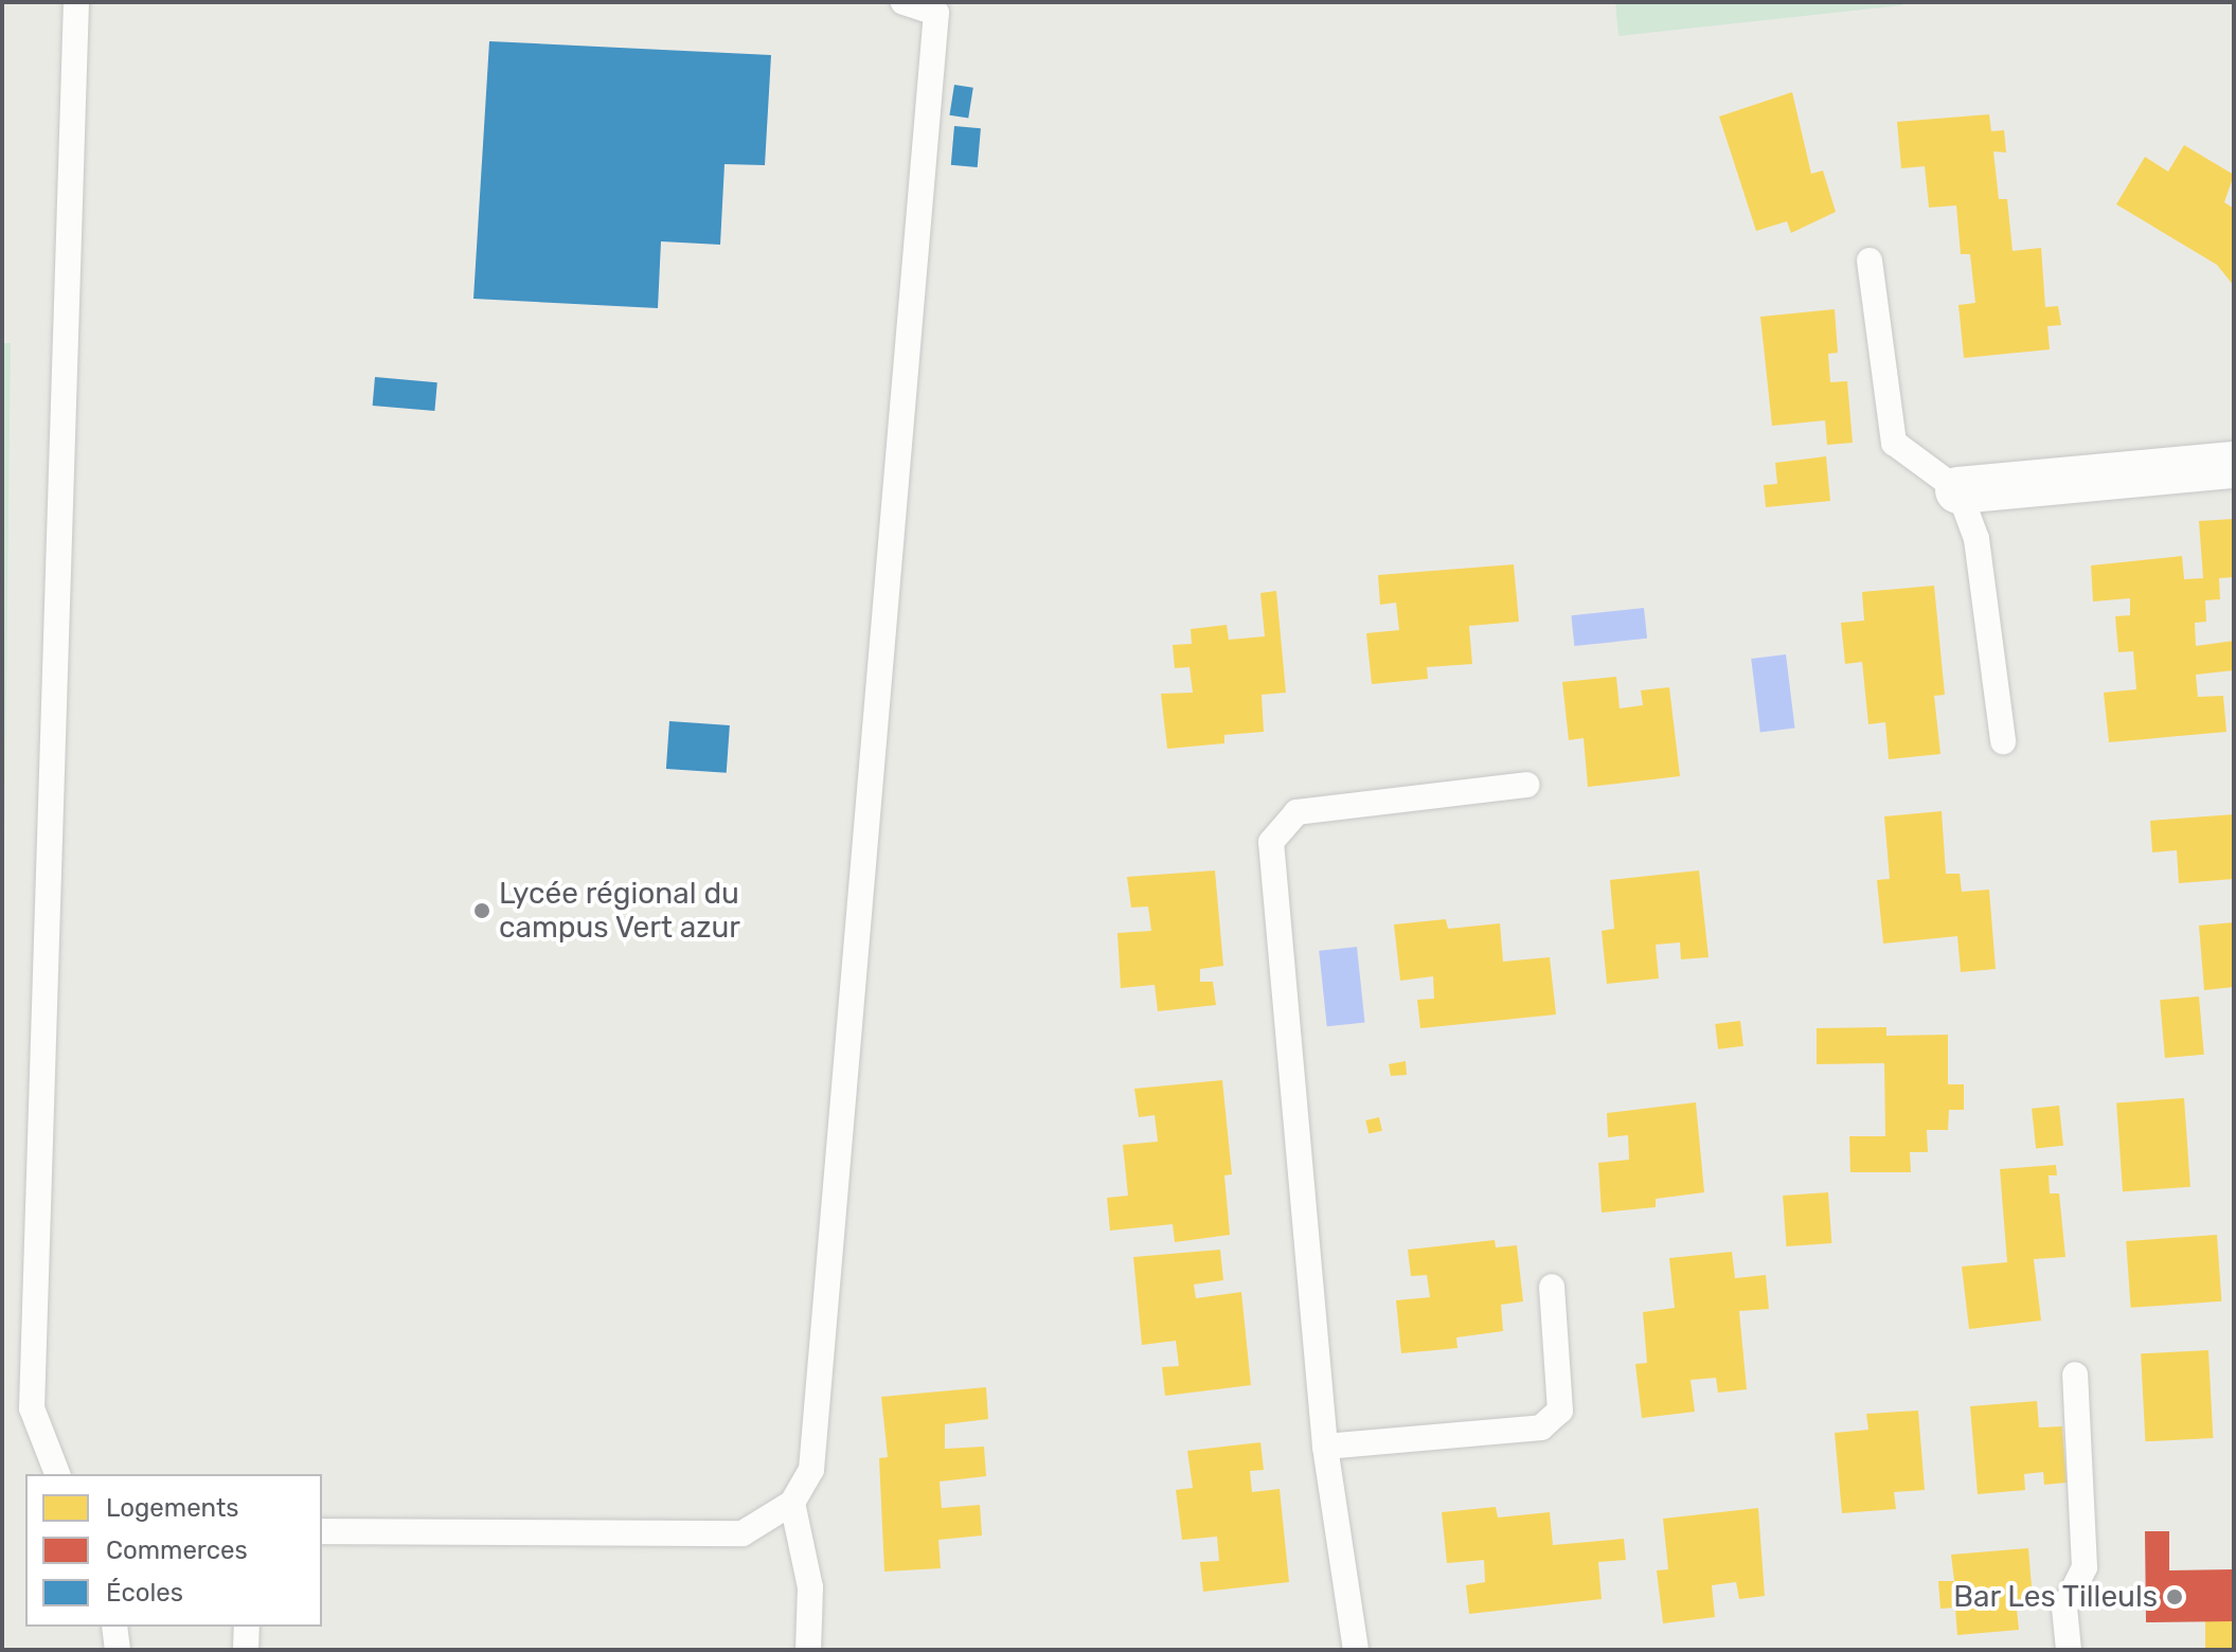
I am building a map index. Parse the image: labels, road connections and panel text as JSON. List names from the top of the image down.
{
  "places": ["Lycée régional du campus Vert azur", "Bar Les Tilleuls"],
  "legend": ["Logements", "Commerces", "Écoles"]
}
